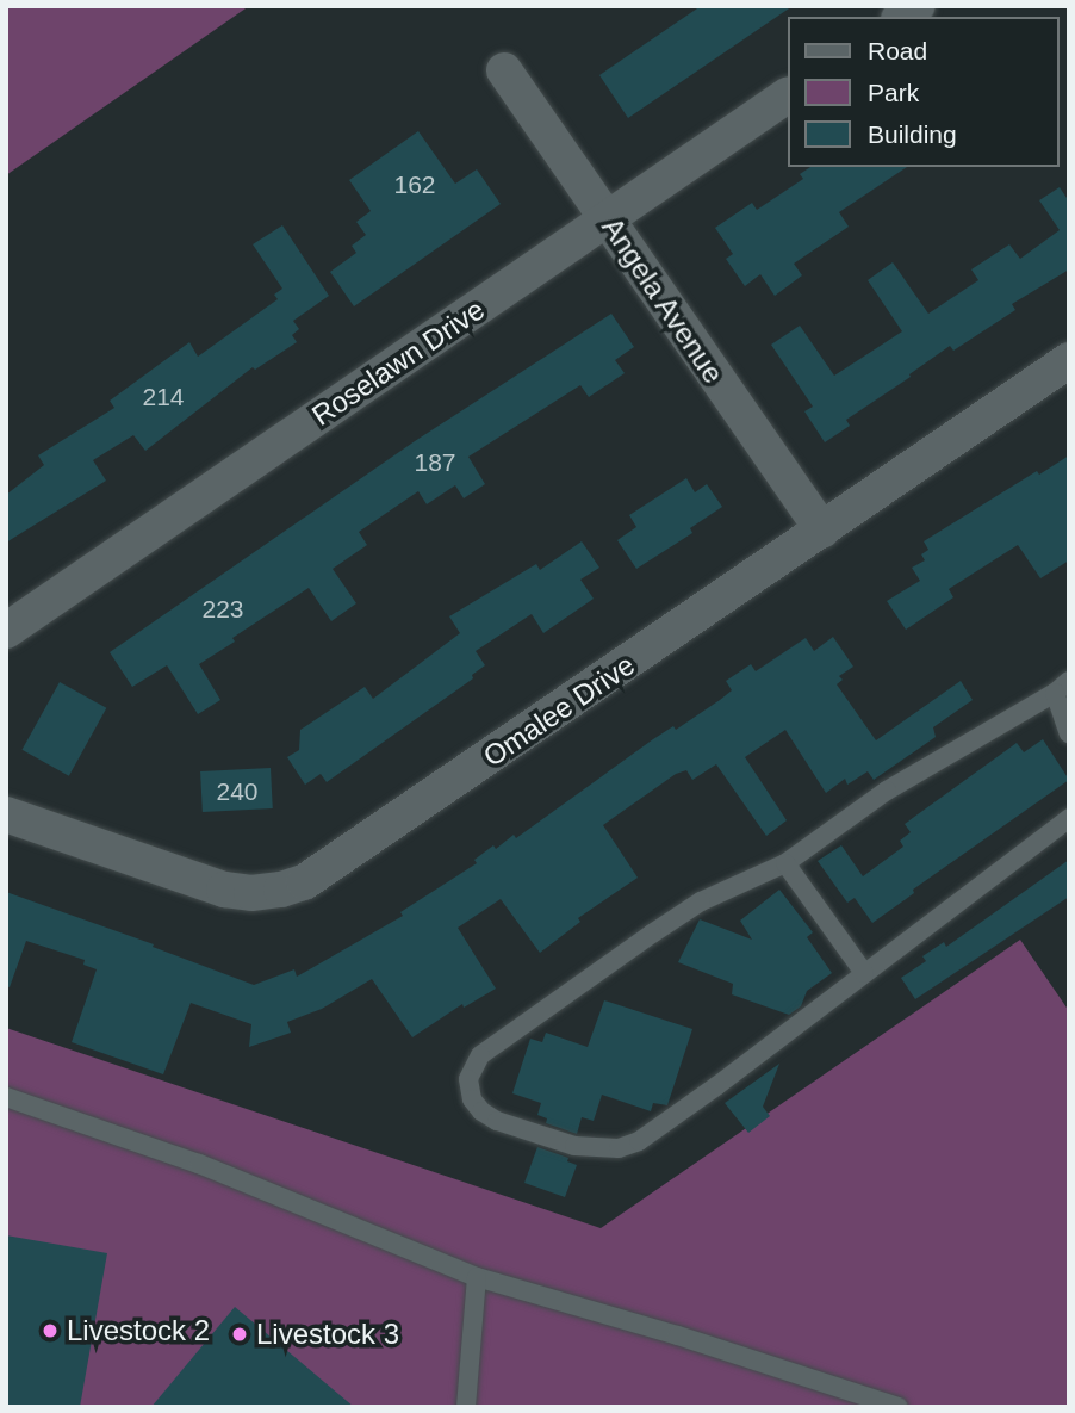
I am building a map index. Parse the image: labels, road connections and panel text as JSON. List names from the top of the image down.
{
  "streets": {
    "street": ["Angela Avenue", "Roselawn Drive", "Omalee Drive"]
  },
  "crossings": [
    ["Angela Avenue", "Roselawn Drive"],
    ["Angela Avenue", "Omalee Drive"]
  ],
  "places": ["Livestock 2", "Livestock 3"],
  "house_numbers": [
    "162",
    "214",
    "187",
    "223",
    "240"
  ],
  "legend": ["Road", "Park", "Building"]
}
